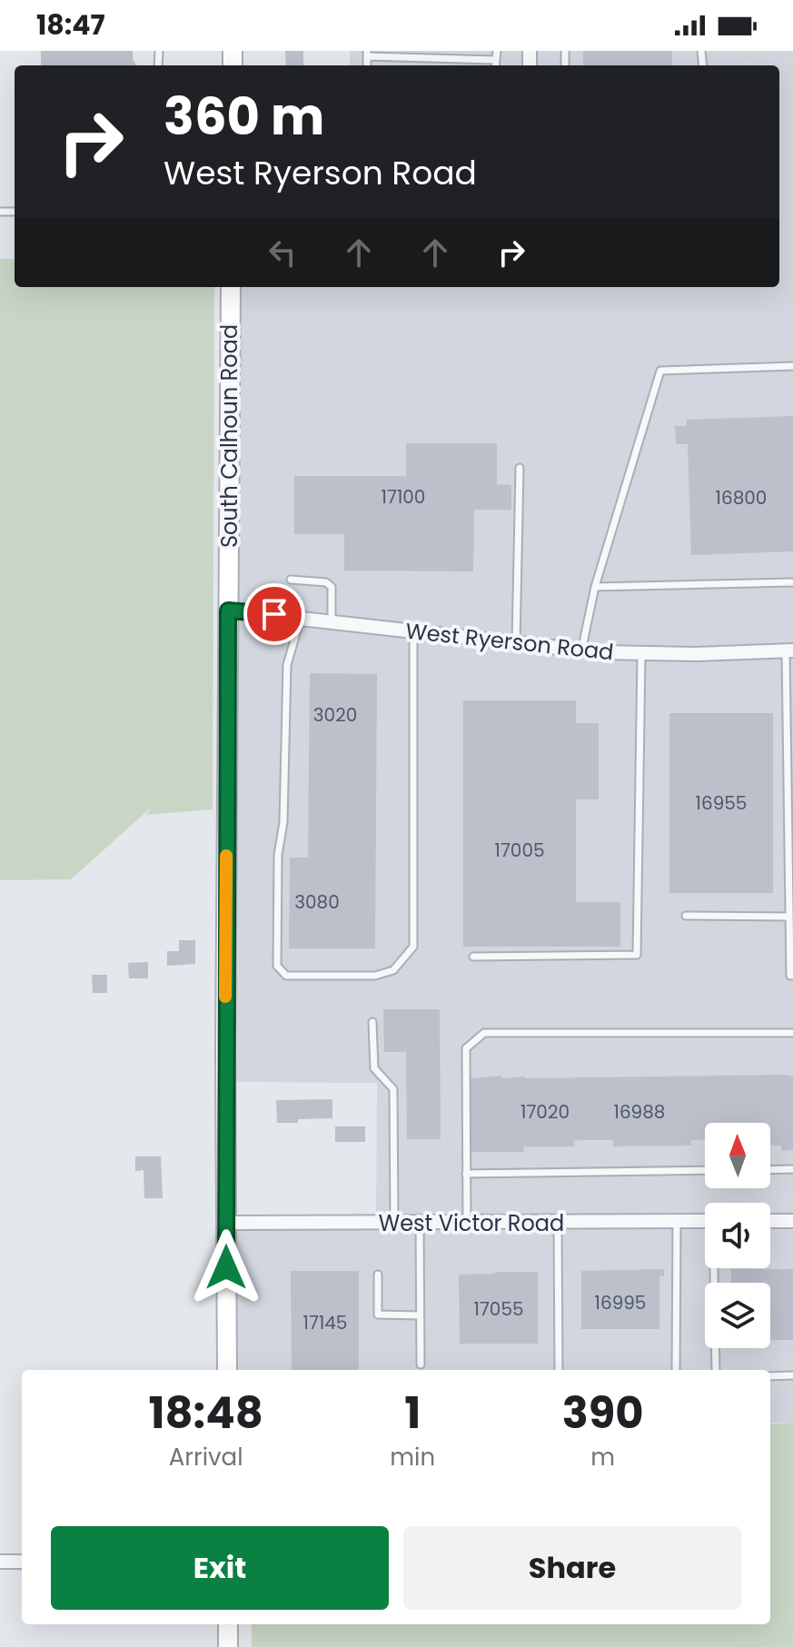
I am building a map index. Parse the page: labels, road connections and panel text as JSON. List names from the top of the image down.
{
  "streets": {
    "street": ["South Calhoun Road", "West Ryerson Road", "West Victor Road"]
  },
  "crossings": [
    ["South Calhoun Road", "West Ryerson Road"],
    ["South Calhoun Road", "West Victor Road"]
  ],
  "house_numbers": [
    "17100",
    "16800",
    "3020",
    "16955",
    "17005",
    "3080",
    "17020",
    "16988",
    "16995",
    "17055",
    "17145"
  ],
  "north": "top",
  "page": {
    "status": "18:47",
    "turn": ["360 m", "West Ryerson Road"],
    "eta": [
      "18:48",
      "Arrival",
      "1",
      "min",
      "390",
      "m"
    ],
    "buttons": ["Exit", "Share"]
  }
}
